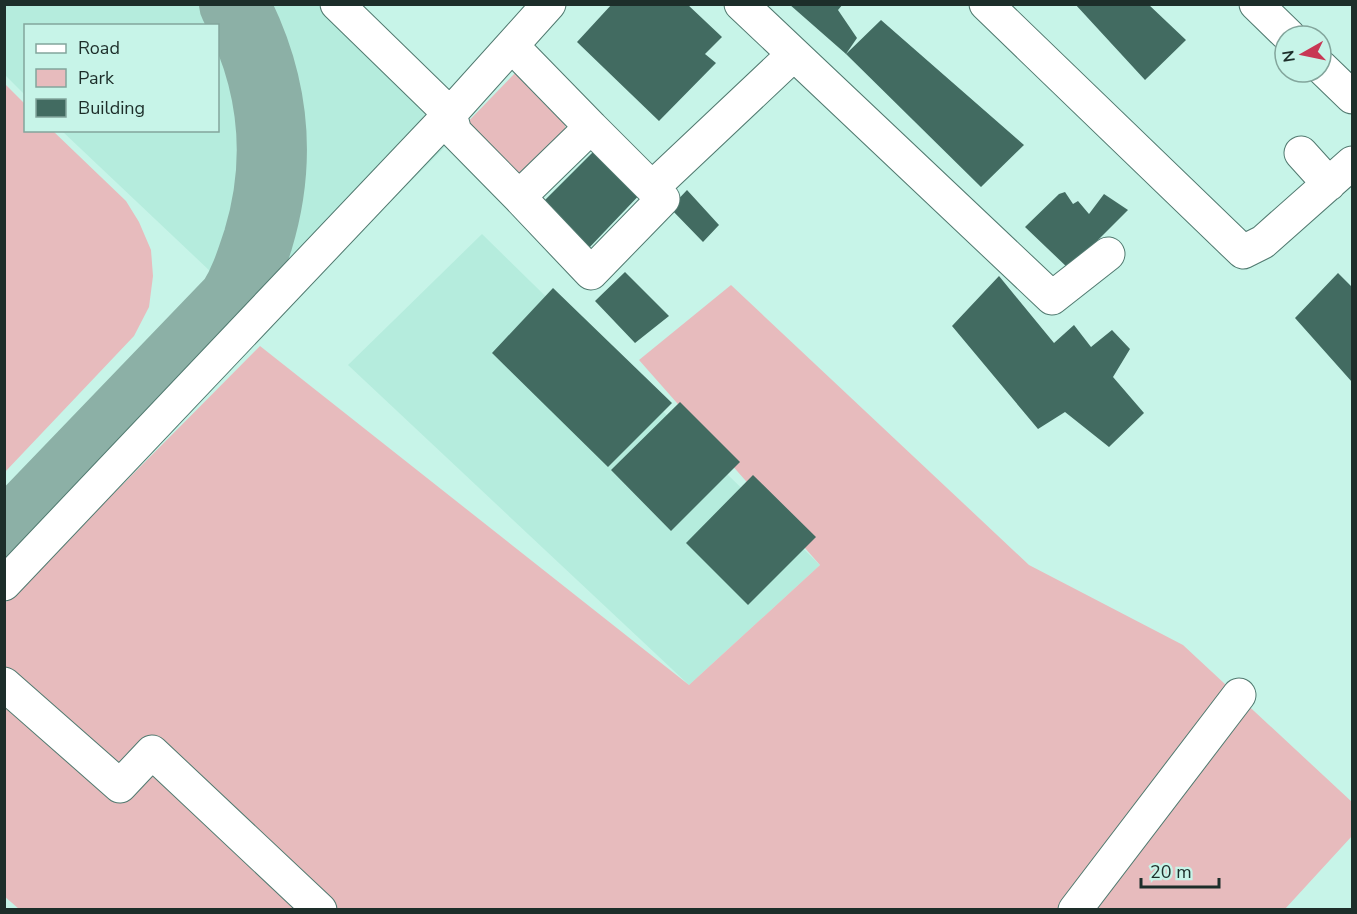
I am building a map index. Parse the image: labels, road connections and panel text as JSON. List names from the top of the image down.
{
  "legend": ["Road", "Park", "Building"],
  "scale_bar": "20 m",
  "north": "left"
}
